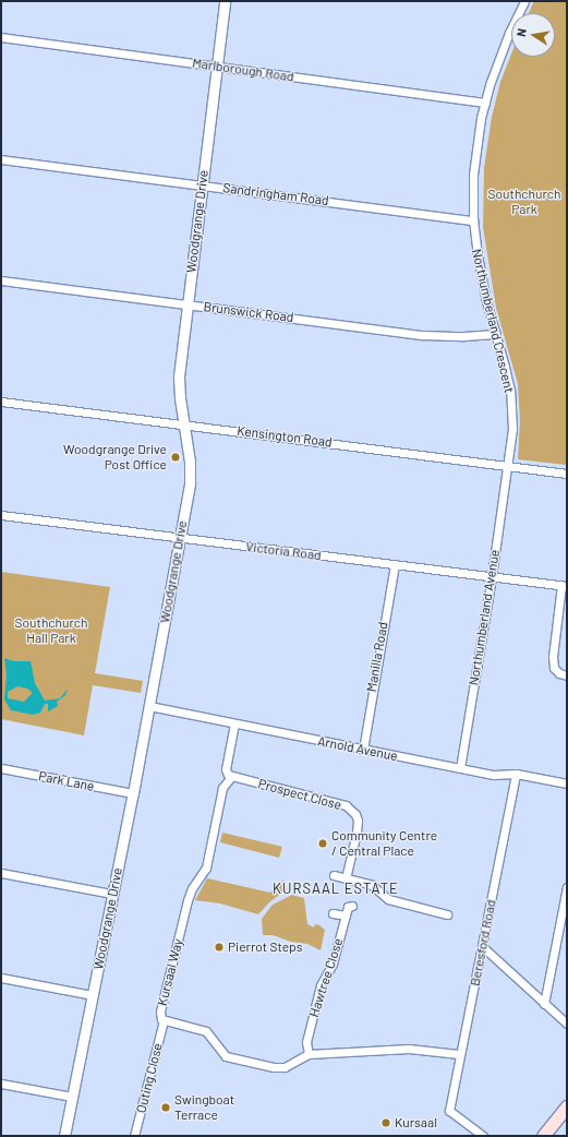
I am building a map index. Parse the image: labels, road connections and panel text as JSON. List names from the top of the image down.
{
  "streets": {
    "street": [
      "Marlborough Road",
      "Sandringham Road",
      "Woodgrange Drive",
      "Brunswick Road",
      "Northumberland Crescent",
      "Kensington Road",
      "Victoria Road",
      "Northumberland Avenue",
      "Manilla Road",
      "Arnold Avenue",
      "Park Lane",
      "Prospect Close",
      "Beresford Road",
      "Kursaal Way",
      "Hawtree Close",
      "Outing Close"
    ]
  },
  "crossings": [
    ["Marlborough Road", "Woodgrange Drive"],
    ["Marlborough Road", "Northumberland Crescent"],
    ["Sandringham Road", "Woodgrange Drive"],
    ["Sandringham Road", "Northumberland Crescent"],
    ["Woodgrange Drive", "Brunswick Road"],
    ["Woodgrange Drive", "Kensington Road"],
    ["Woodgrange Drive", "Victoria Road"],
    ["Woodgrange Drive", "Arnold Avenue"],
    ["Woodgrange Drive", "Park Lane"],
    ["Brunswick Road", "Northumberland Crescent"],
    ["Northumberland Crescent", "Kensington Road"],
    ["Northumberland Crescent", "Northumberland Avenue"],
    ["Kensington Road", "Northumberland Avenue"],
    ["Victoria Road", "Northumberland Avenue"],
    ["Victoria Road", "Manilla Road"],
    ["Northumberland Avenue", "Arnold Avenue"],
    ["Manilla Road", "Arnold Avenue"],
    ["Arnold Avenue", "Beresford Road"],
    ["Prospect Close", "Kursaal Way"],
    ["Beresford Road", "Kursaal Way"],
    ["Kursaal Way", "Hawtree Close"],
    ["Kursaal Way", "Outing Close"]
  ],
  "districts": ["KURSAAL ESTATE"],
  "parks": ["Southchurch Park", "Southchurch Hall Park"],
  "places": [
    "Woodgrange Drive Post Office",
    "Community Centre / Central Place",
    "Pierrot Steps",
    "Swingboat Terrace",
    "Kursaal"
  ],
  "north": "left"
}
